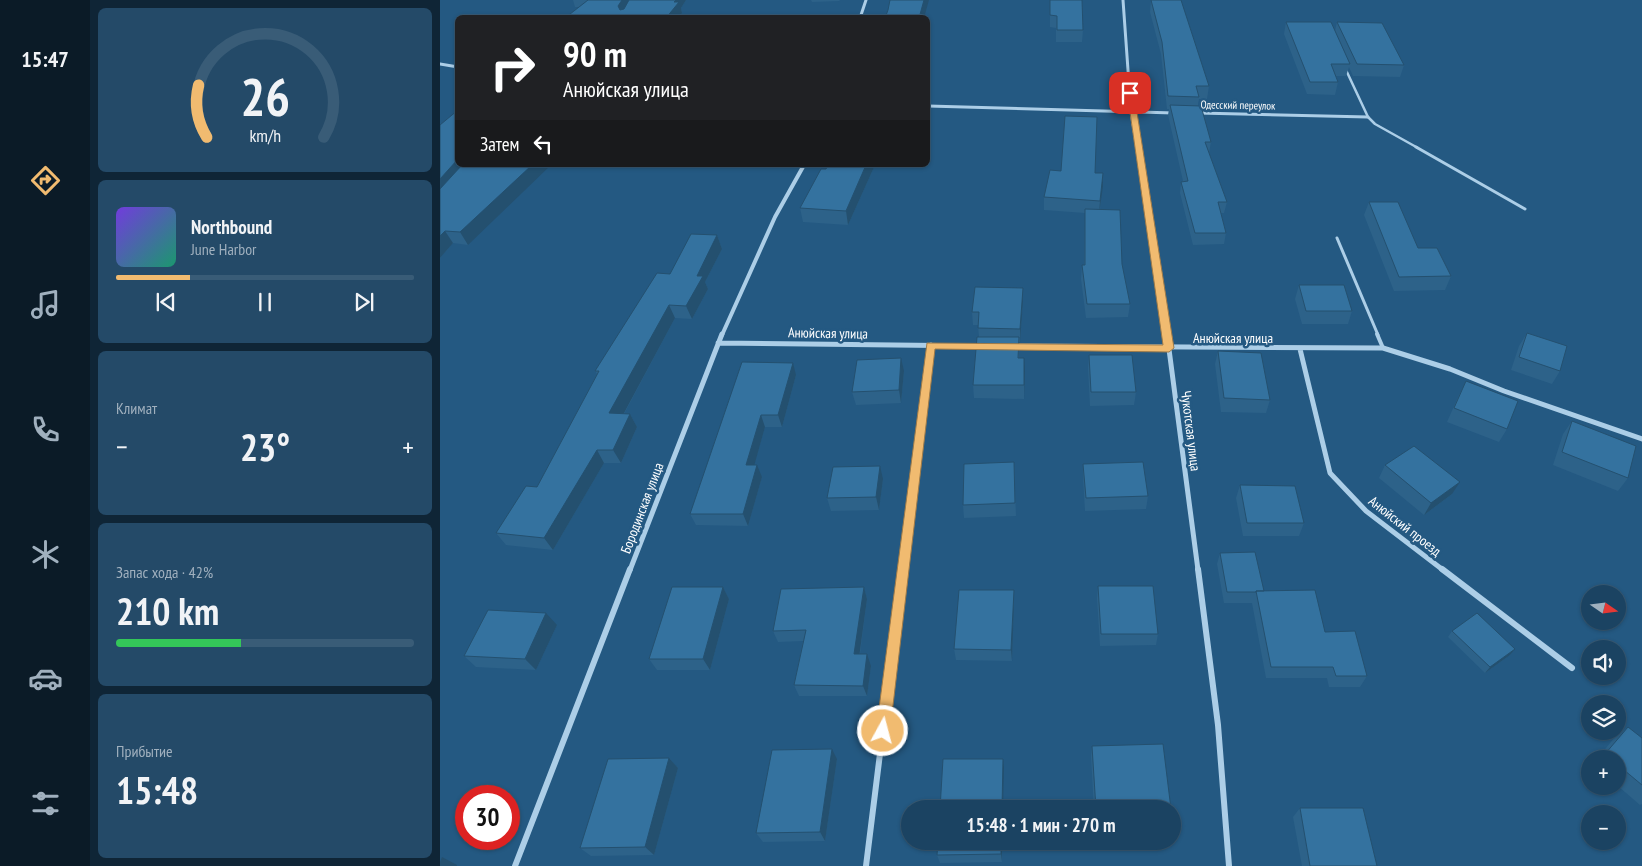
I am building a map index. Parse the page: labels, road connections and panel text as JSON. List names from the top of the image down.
{
  "streets": {
    "street": [
      "Одесский переулок",
      "Анюйская улица",
      "Чукотская улица",
      "Бородинская улица",
      "Анюйский проезд"
    ]
  },
  "crossings": [
    ["Одесский переулок", "Чукотская улица"],
    ["Анюйская улица", "Чукотская улица"],
    ["Анюйская улица", "Бородинская улица"],
    ["Анюйская улица", "Анюйский проезд"]
  ],
  "north": "right",
  "page": {
    "tabs": "15:47",
    "turn": ["90 m", "Анюйская улица"],
    "then": "Затем",
    "song": ["Northbound", "June Harbor"],
    "tile": [
      "Климат",
      ["Запас хода · 42%", "210 km"],
      ["Прибытие", "15:48"]
    ],
    "heat": ["−", "23°", "+"],
    "map_buttons": ["+", "−"],
    "limit": "30",
    "trip": "15:48 · 1 мин · 270 m",
    "gauge": ["26", "km/h"]
  }
}
